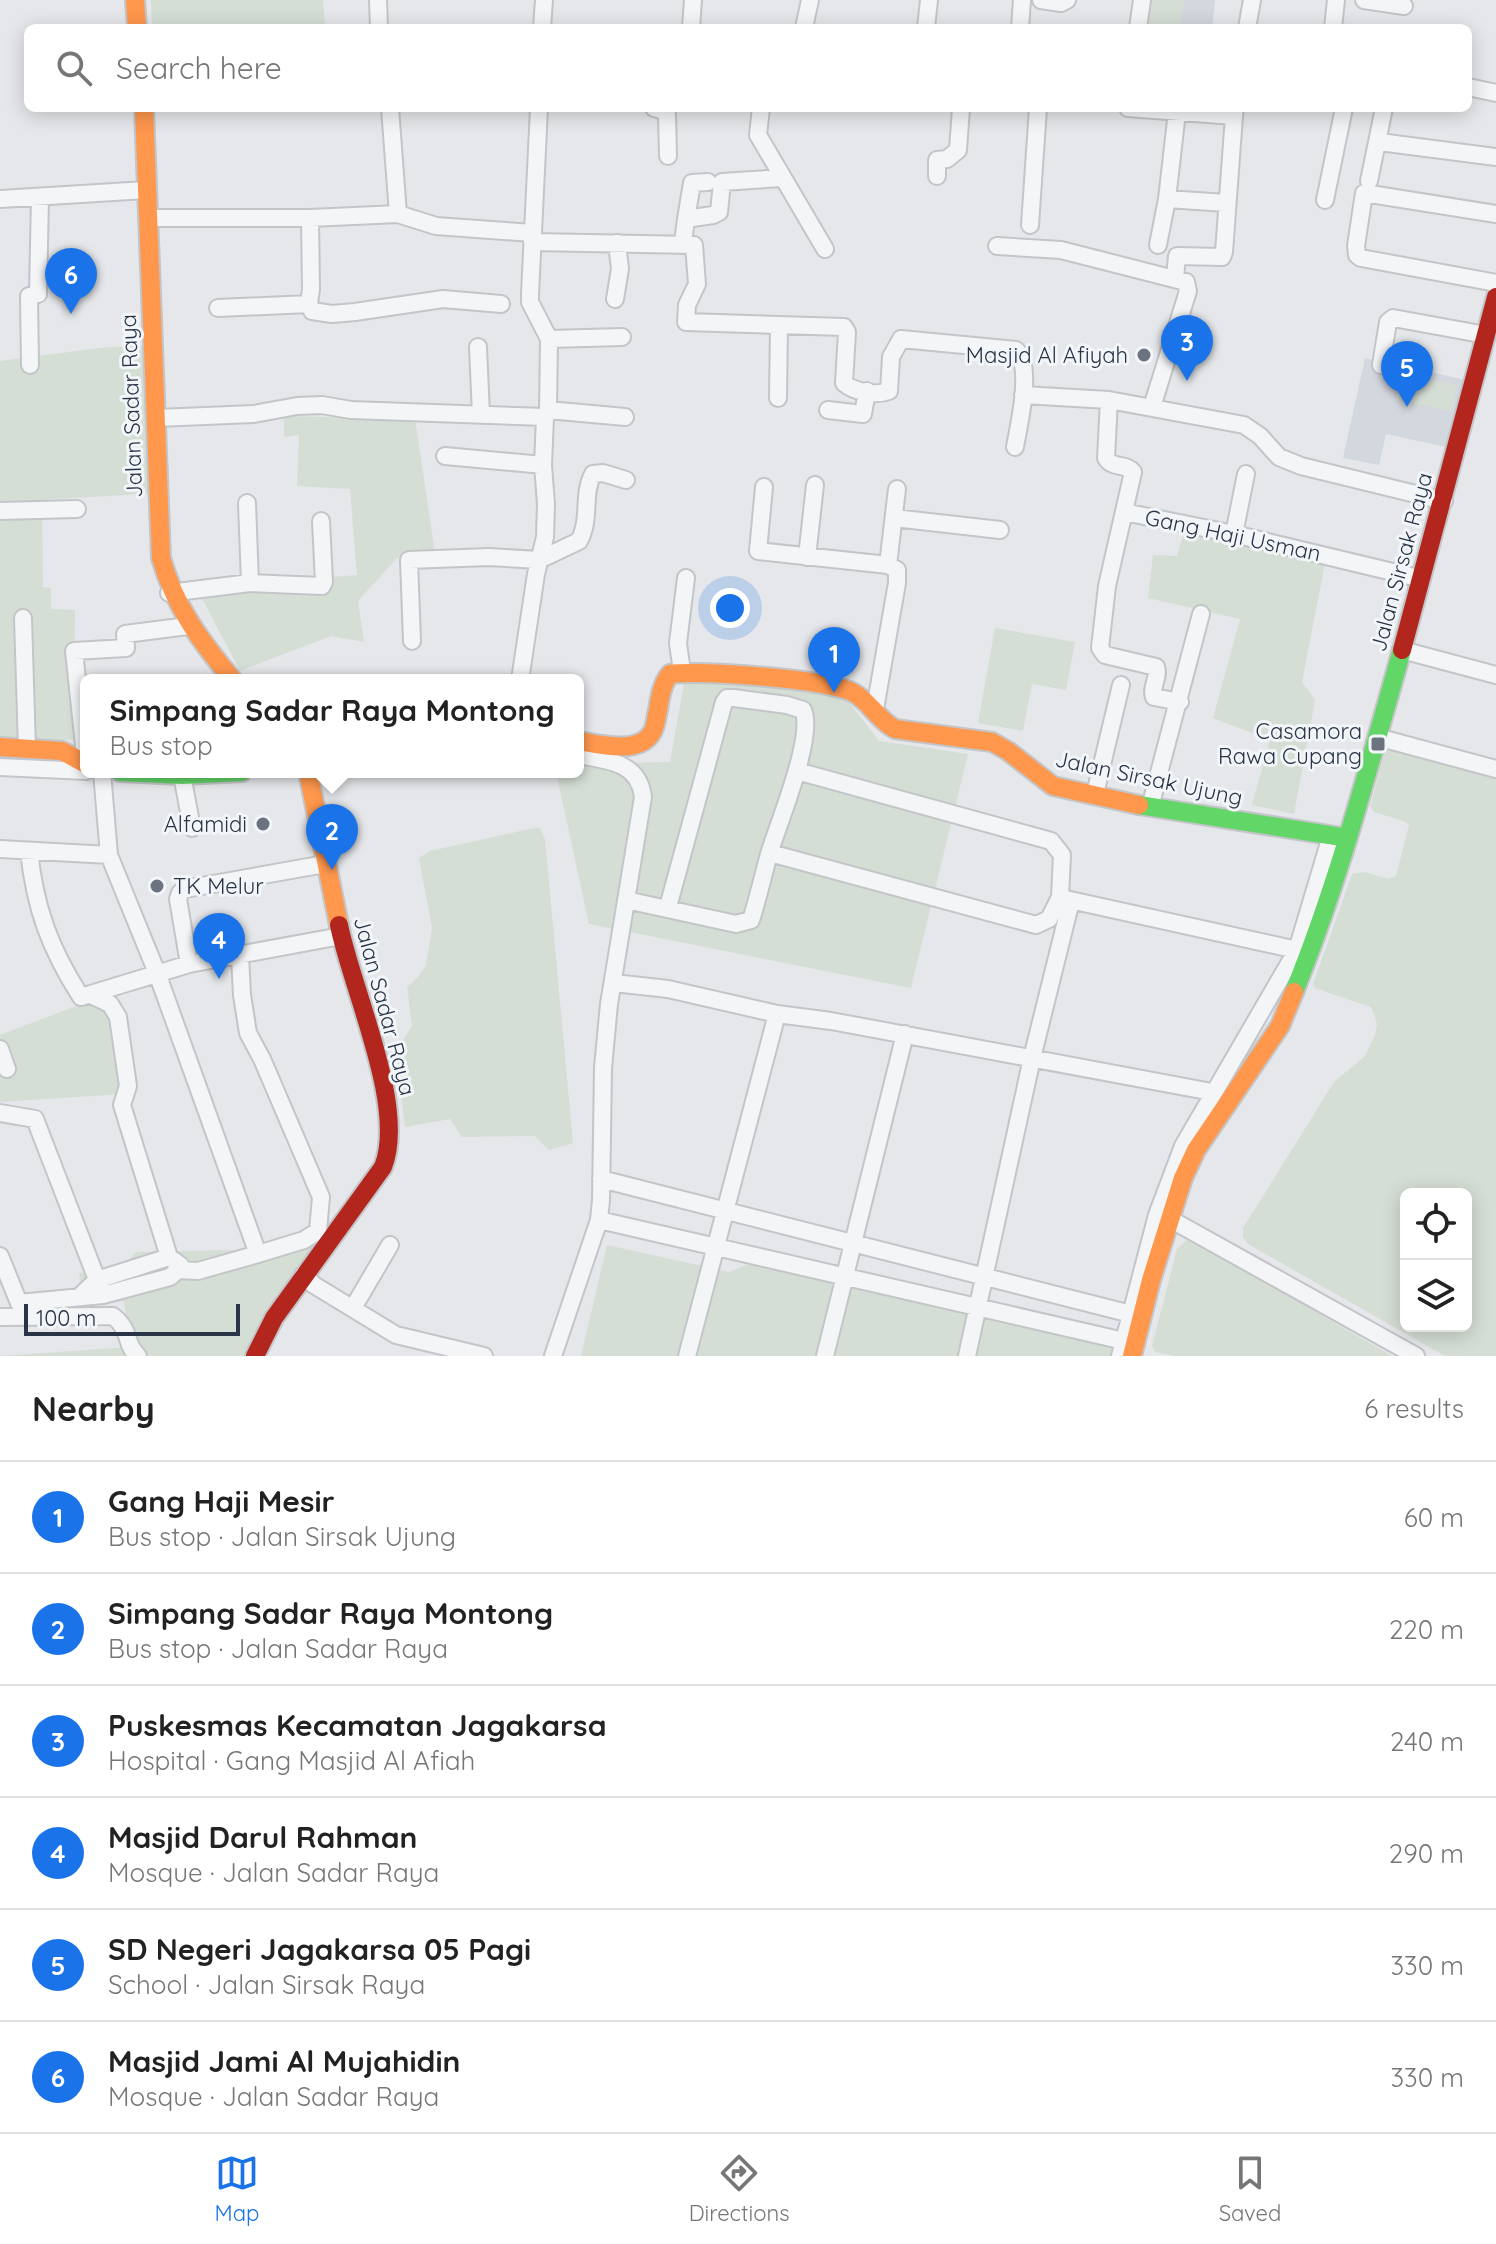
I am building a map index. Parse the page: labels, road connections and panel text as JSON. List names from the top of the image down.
{
  "streets": {
    "street": [
      "Jalan Sadar Raya",
      "Gang Haji Usman",
      "Jalan Sirsak Raya",
      "Jalan Sirsak Ujung"
    ]
  },
  "crossings": [
    ["Gang Haji Usman", "Jalan Sirsak Raya"],
    ["Jalan Sirsak Raya", "Jalan Sirsak Ujung"]
  ],
  "places": {
    "other": ["Masjid Al Afiyah", "Alfamidi", "TK Melur"],
    "transit": ["Casamora Rawa Cupang"]
  },
  "scale_bar": "100 m",
  "page": {
    "search": "Search here",
    "pins": [
      "6",
      "3",
      "5",
      "1",
      "2",
      "4"
    ],
    "popup": ["Simpang Sadar Raya Montong", "Bus stop"],
    "scale": "100 m",
    "heading": ["Nearby", "6 results"],
    "list": [
      {
        "mark": "1",
        "name": "Gang Haji Mesir",
        "note": "Bus stop · Jalan Sirsak Ujung",
        "value": "60 m"
      },
      {
        "mark": "2",
        "name": "Simpang Sadar Raya Montong",
        "note": "Bus stop · Jalan Sadar Raya",
        "value": "220 m"
      },
      {
        "mark": "3",
        "name": "Puskesmas Kecamatan Jagakarsa",
        "note": "Hospital · Gang Masjid Al Afiah",
        "value": "240 m"
      },
      {
        "mark": "4",
        "name": "Masjid Darul Rahman",
        "note": "Mosque · Jalan Sadar Raya",
        "value": "290 m"
      },
      {
        "mark": "5",
        "name": "SD Negeri Jagakarsa 05 Pagi",
        "note": "School · Jalan Sirsak Raya",
        "value": "330 m"
      },
      {
        "mark": "6",
        "name": "Masjid Jami Al Mujahidin",
        "note": "Mosque · Jalan Sadar Raya",
        "value": "330 m"
      }
    ],
    "nav": ["Map", "Directions", "Saved"]
  }
}
